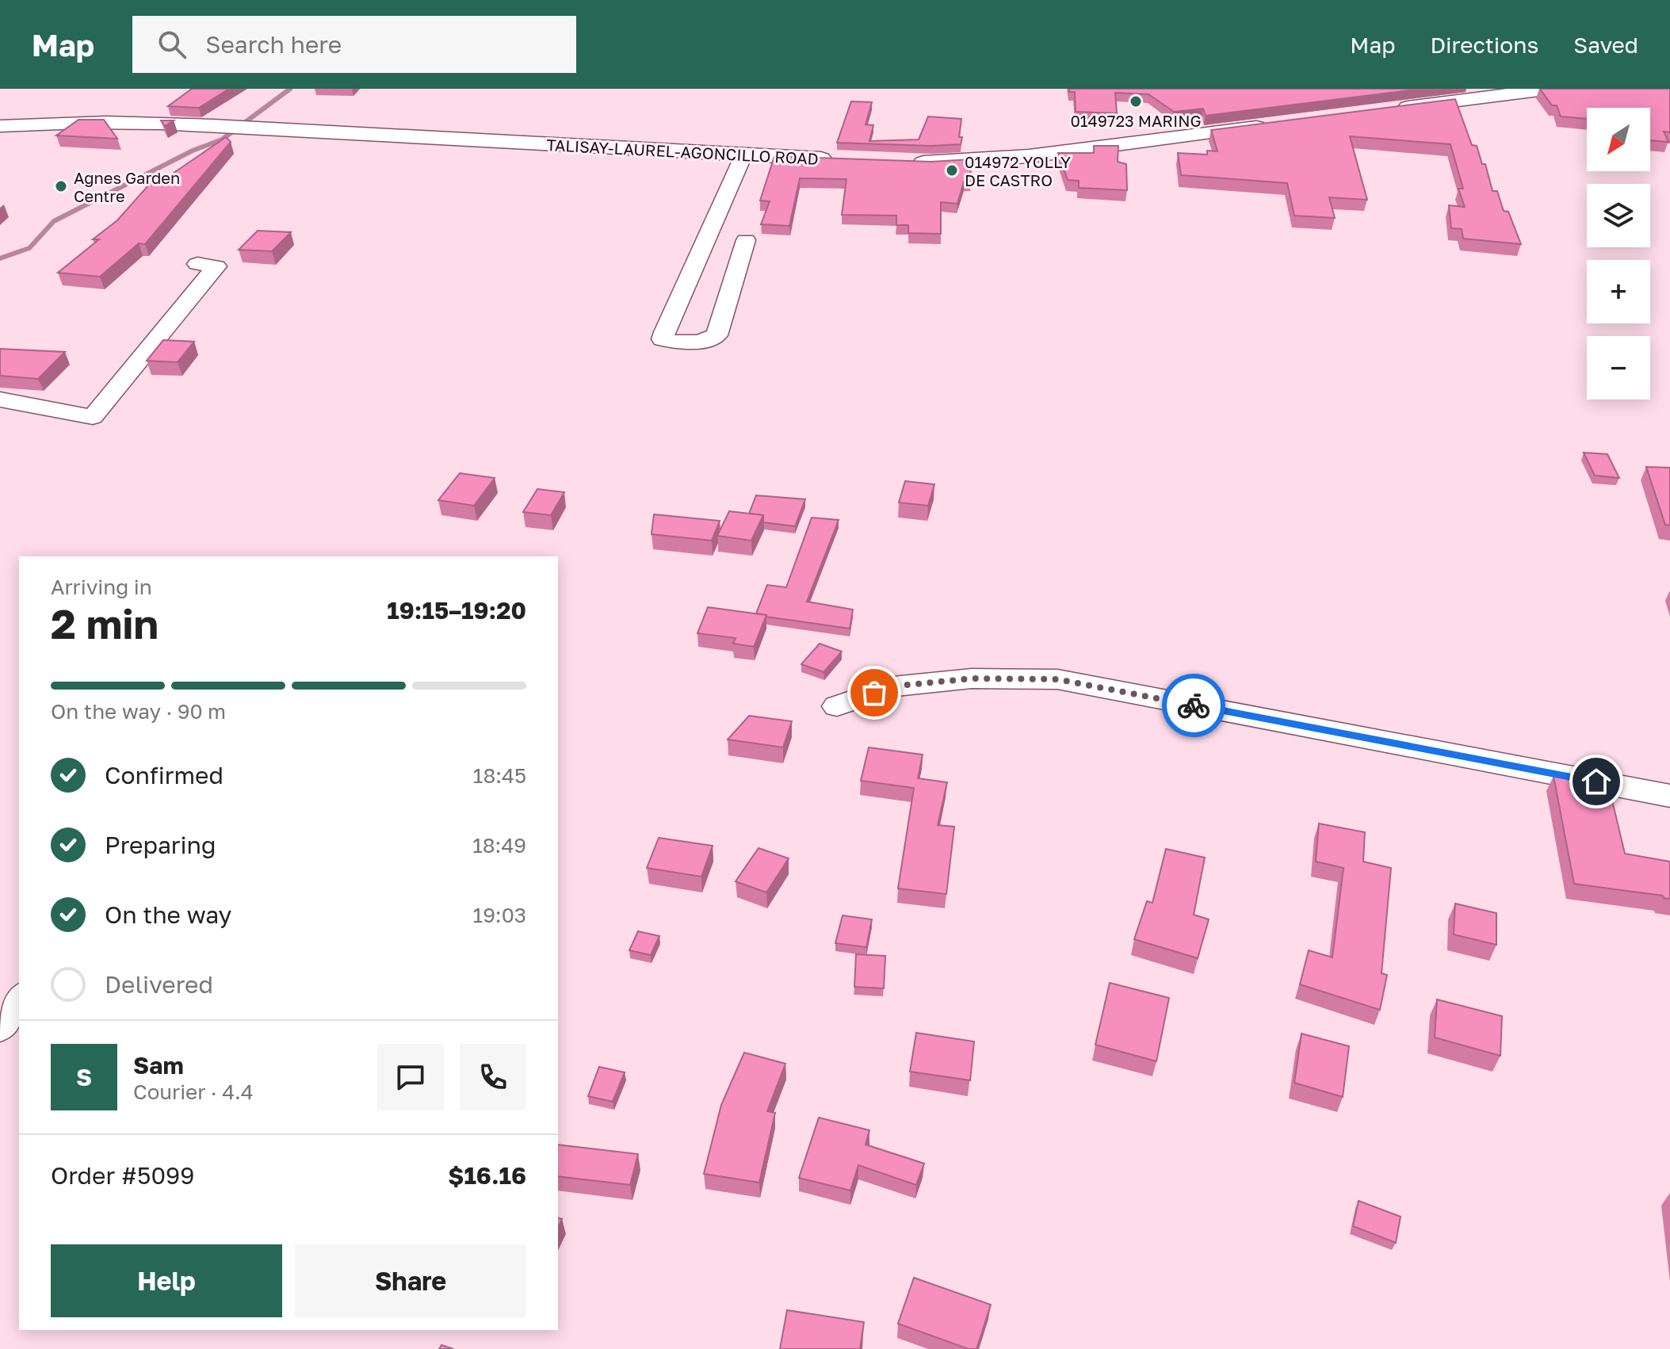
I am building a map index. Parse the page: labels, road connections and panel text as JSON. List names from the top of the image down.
{
  "streets": {
    "main road": ["TALISAY-LAUREL-AGONCILLO ROAD"]
  },
  "places": ["0149723 MARING", "014972 YOLLY DE CASTRO", "Agnes Garden Centre"],
  "north": "bottom left",
  "page": {
    "header": "Map",
    "search": "Search here",
    "nav": ["Map", "Directions", "Saved"],
    "map_buttons": ["+", "−"],
    "heading": ["2 min", "Arriving in", "19:15–19:20"],
    "panel": [
      "Sam",
      "Courier · 4.4",
      "Order #5099",
      "$16.16"
    ],
    "bar": "On the way · 90 m",
    "list": [
      ["Confirmed", "18:45"],
      ["Preparing", "18:49"],
      ["On the way", "19:03"],
      "Delivered"
    ],
    "round": "S",
    "buttons": ["Help", "Share"]
  }
}
